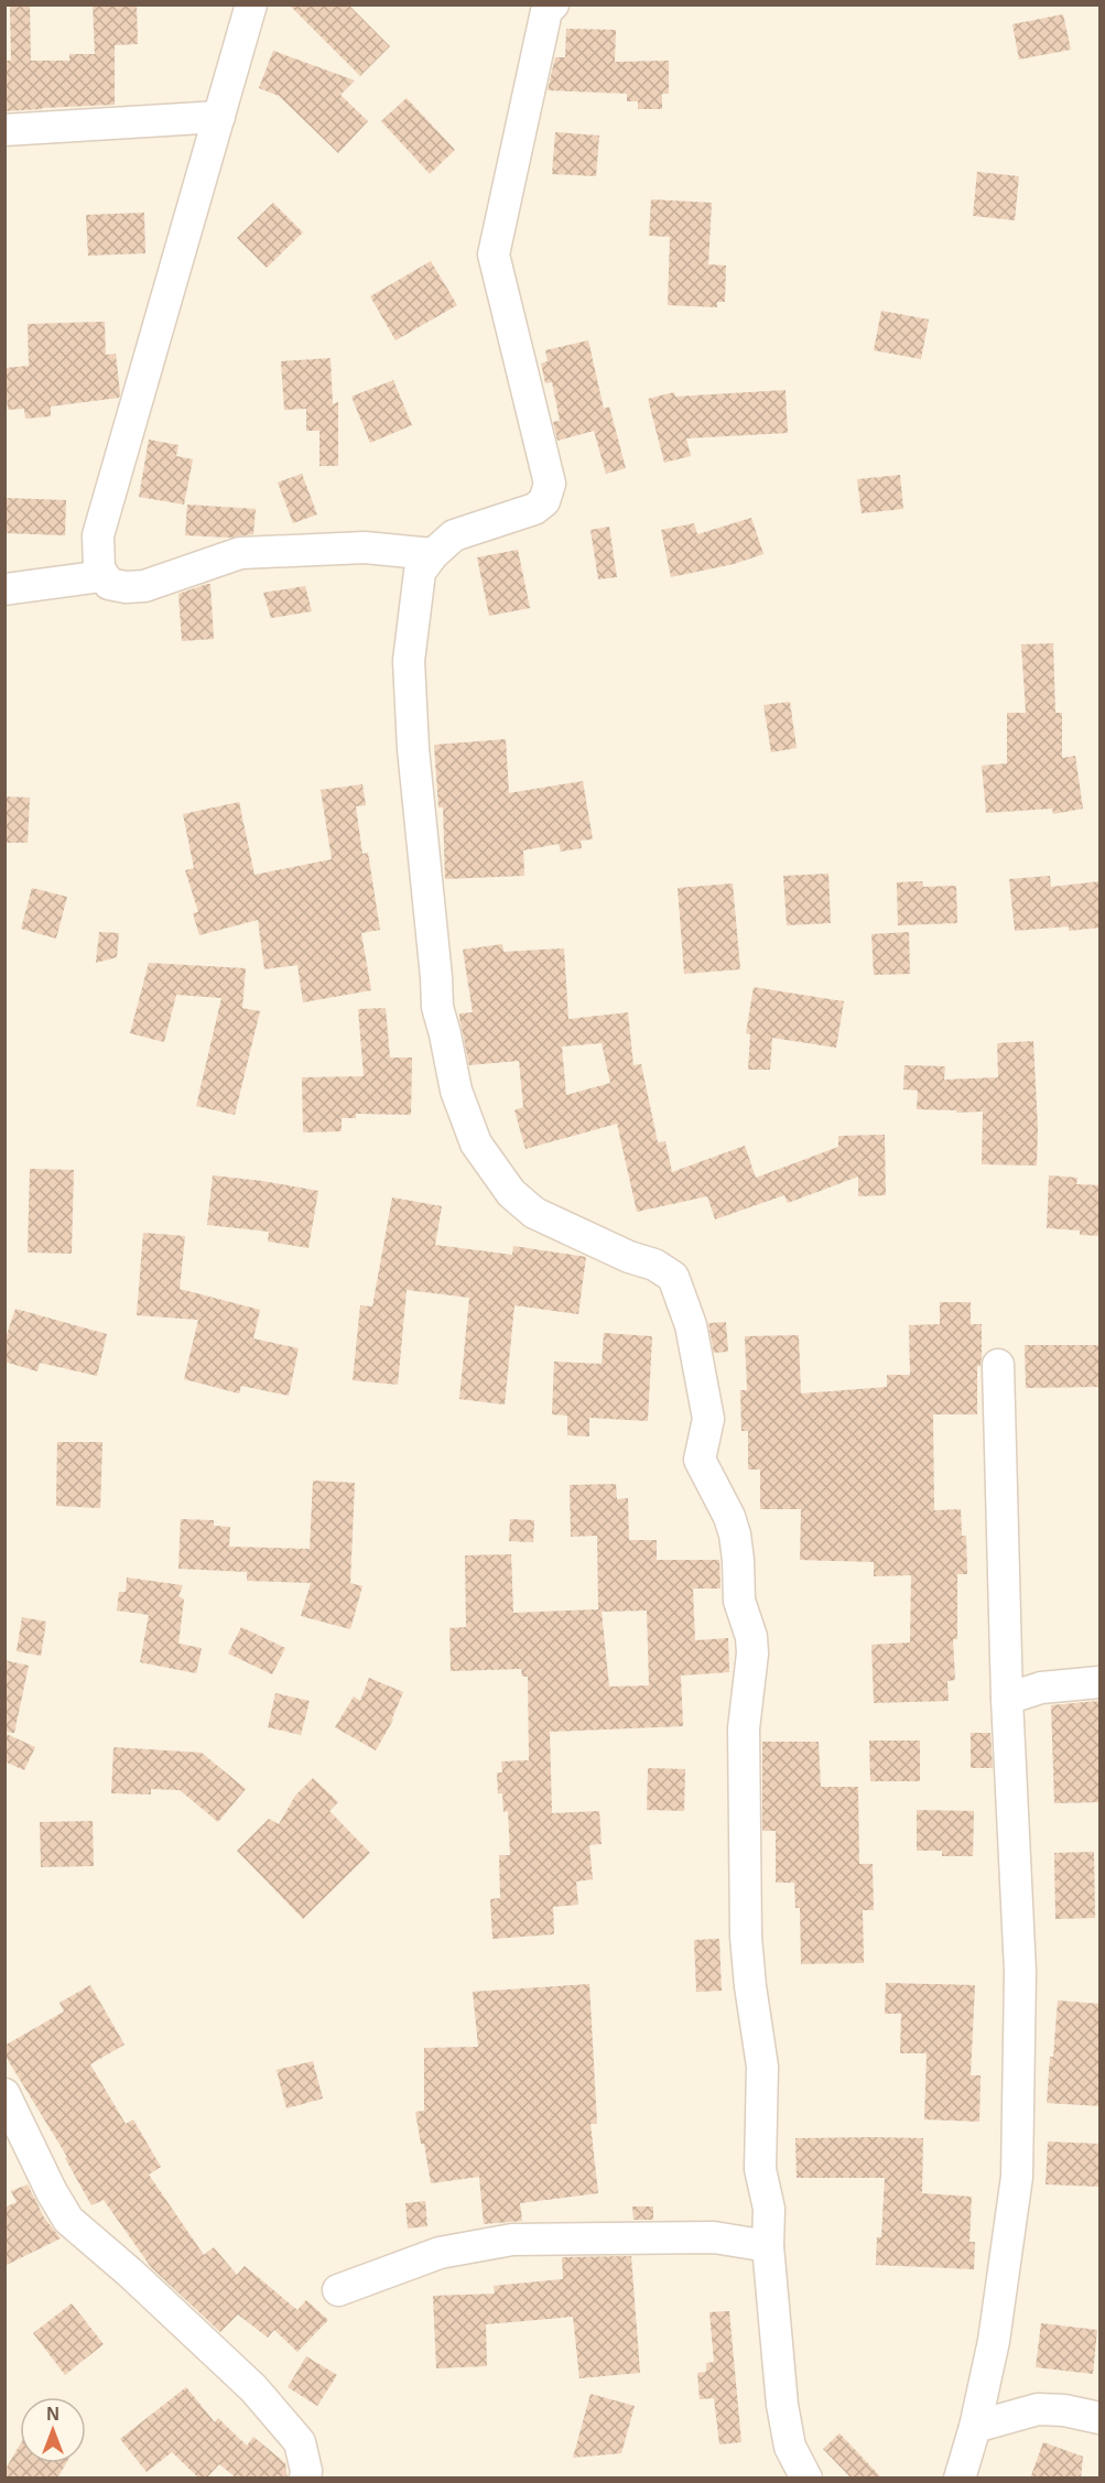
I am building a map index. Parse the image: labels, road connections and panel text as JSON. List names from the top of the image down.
{
  "north": "top"
}
